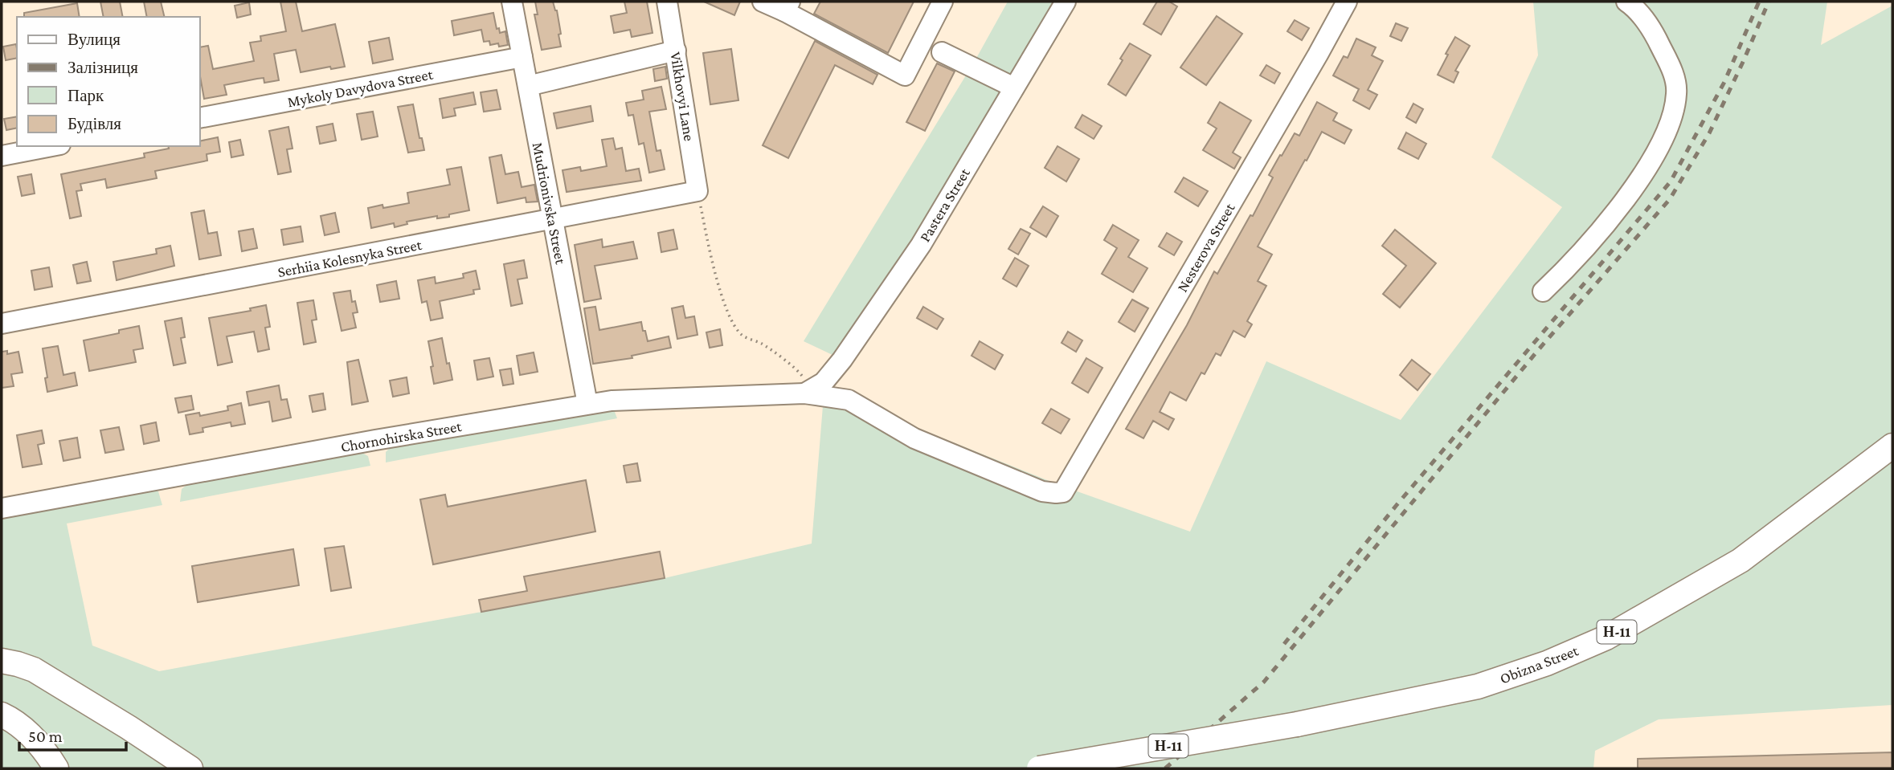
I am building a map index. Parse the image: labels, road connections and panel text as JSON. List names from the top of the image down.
{
  "streets": {
    "main road": ["Н-11", "Obizna Street"],
    "street": [
      "Mykoly Davydova Street",
      "Vilkhovyi Lane",
      "Mudrionivska Street",
      "Pastera Street",
      "Nesterova Street",
      "Serhiia Kolesnyka Street",
      "Chornohirska Street"
    ]
  },
  "crossings": [
    ["Mykoly Davydova Street", "Mudrionivska Street"],
    ["Vilkhovyi Lane", "Serhiia Kolesnyka Street"],
    ["Mudrionivska Street", "Serhiia Kolesnyka Street"],
    ["Mudrionivska Street", "Chornohirska Street"],
    ["Pastera Street", "Chornohirska Street"],
    ["Nesterova Street", "Chornohirska Street"]
  ],
  "legend": [
    "Вулиця",
    "Залізниця",
    "Парк",
    "Будівля"
  ],
  "scale_bar": "50 m"
}
